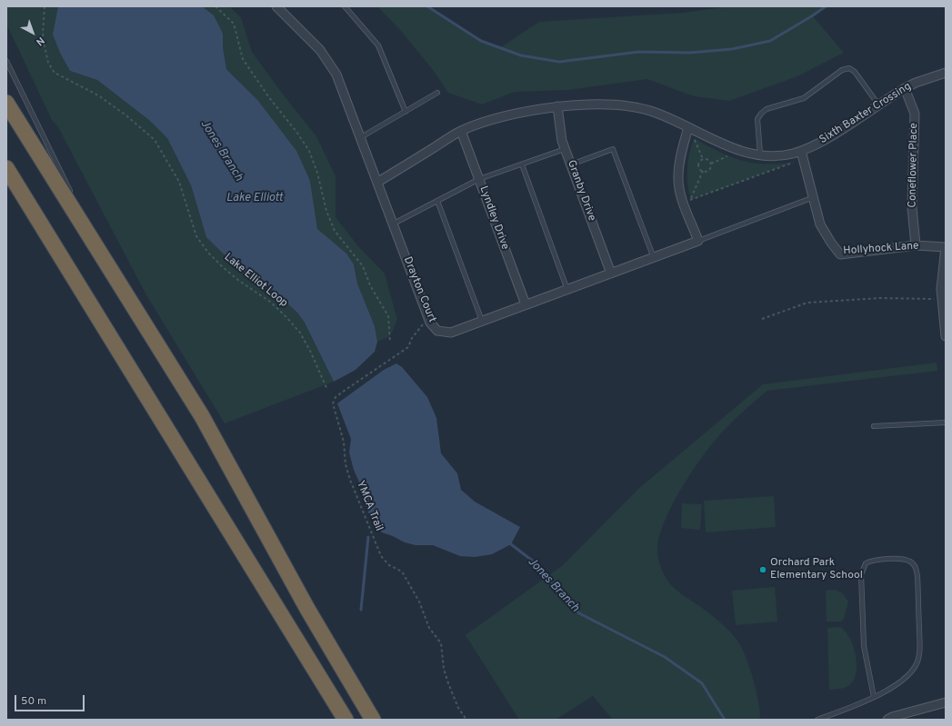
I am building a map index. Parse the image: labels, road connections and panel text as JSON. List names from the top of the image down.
{
  "streets": {
    "street": [
      "Sixth Baxter Crossing",
      "Coneflower Place",
      "Granby Drive",
      "Lyndley Drive",
      "Hollyhock Lane",
      "Drayton Court"
    ],
    "path": ["Lake Elliot Loop", "YMCA Trail"]
  },
  "crossings": [
    ["Sixth Baxter Crossing", "Coneflower Place"],
    ["Sixth Baxter Crossing", "Granby Drive"],
    ["Sixth Baxter Crossing", "Lyndley Drive"],
    ["Sixth Baxter Crossing", "Hollyhock Lane"],
    ["Sixth Baxter Crossing", "Drayton Court"],
    ["Coneflower Place", "Hollyhock Lane"],
    ["Granby Drive", "Drayton Court"],
    ["Lyndley Drive", "Drayton Court"],
    ["Drayton Court", "YMCA Trail"]
  ],
  "water": ["Jones Branch", "Lake Elliott"],
  "places": ["Orchard Park Elementary School"],
  "scale_bar": "50 m",
  "north": "bottom right"
}
